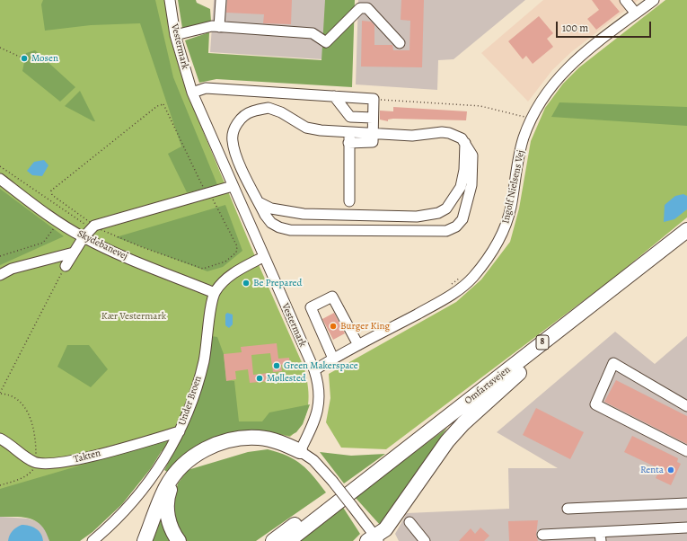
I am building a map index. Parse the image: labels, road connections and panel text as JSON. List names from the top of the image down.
{
  "streets": {
    "highway": ["8", "Omfartsvejen"],
    "street": [
      "Vestermark",
      "Ingolf Nielsens Vej",
      "Skydebanevej",
      "Under Broen",
      "Takten"
    ]
  },
  "crossings": [
    ["Vestermark", "Ingolf Nielsens Vej"],
    ["Vestermark", "Under Broen"],
    ["Skydebanevej", "Under Broen"],
    ["Under Broen", "Takten"]
  ],
  "parks": ["Kær Vestermark"],
  "places": [
    "Mosen",
    "Be Prepared",
    "Burger King",
    "Green Makerspace",
    "Møllested",
    "Renta"
  ],
  "scale_bar": "100 m"
}
